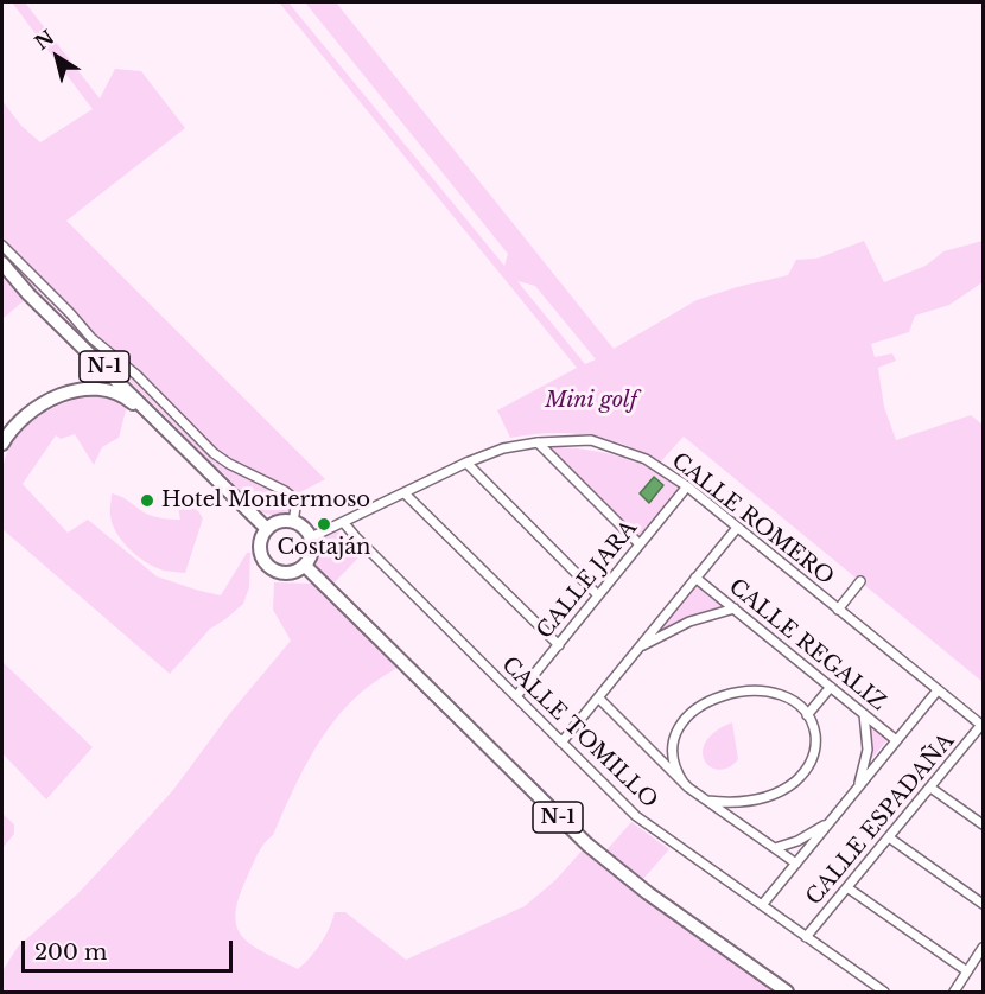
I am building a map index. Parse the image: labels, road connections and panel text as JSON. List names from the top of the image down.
{
  "streets": {
    "highway": ["N-1"],
    "street": [
      "CALLE ROMERO",
      "CALLE JARA",
      "CALLE REGALIZ",
      "CALLE TOMILLO",
      "CALLE ESPADAÑA"
    ]
  },
  "crossings": [
    ["N-1", "CALLE ROMERO"],
    ["CALLE ROMERO", "CALLE JARA"],
    ["CALLE ROMERO", "CALLE TOMILLO"],
    ["CALLE ROMERO", "CALLE ESPADAÑA"],
    ["CALLE JARA", "CALLE TOMILLO"],
    ["CALLE TOMILLO", "CALLE ESPADAÑA"]
  ],
  "parks": ["Mini golf"],
  "places": ["Hotel Montermoso", "Costaján"],
  "scale_bar": "200 m",
  "north": "top left"
}
